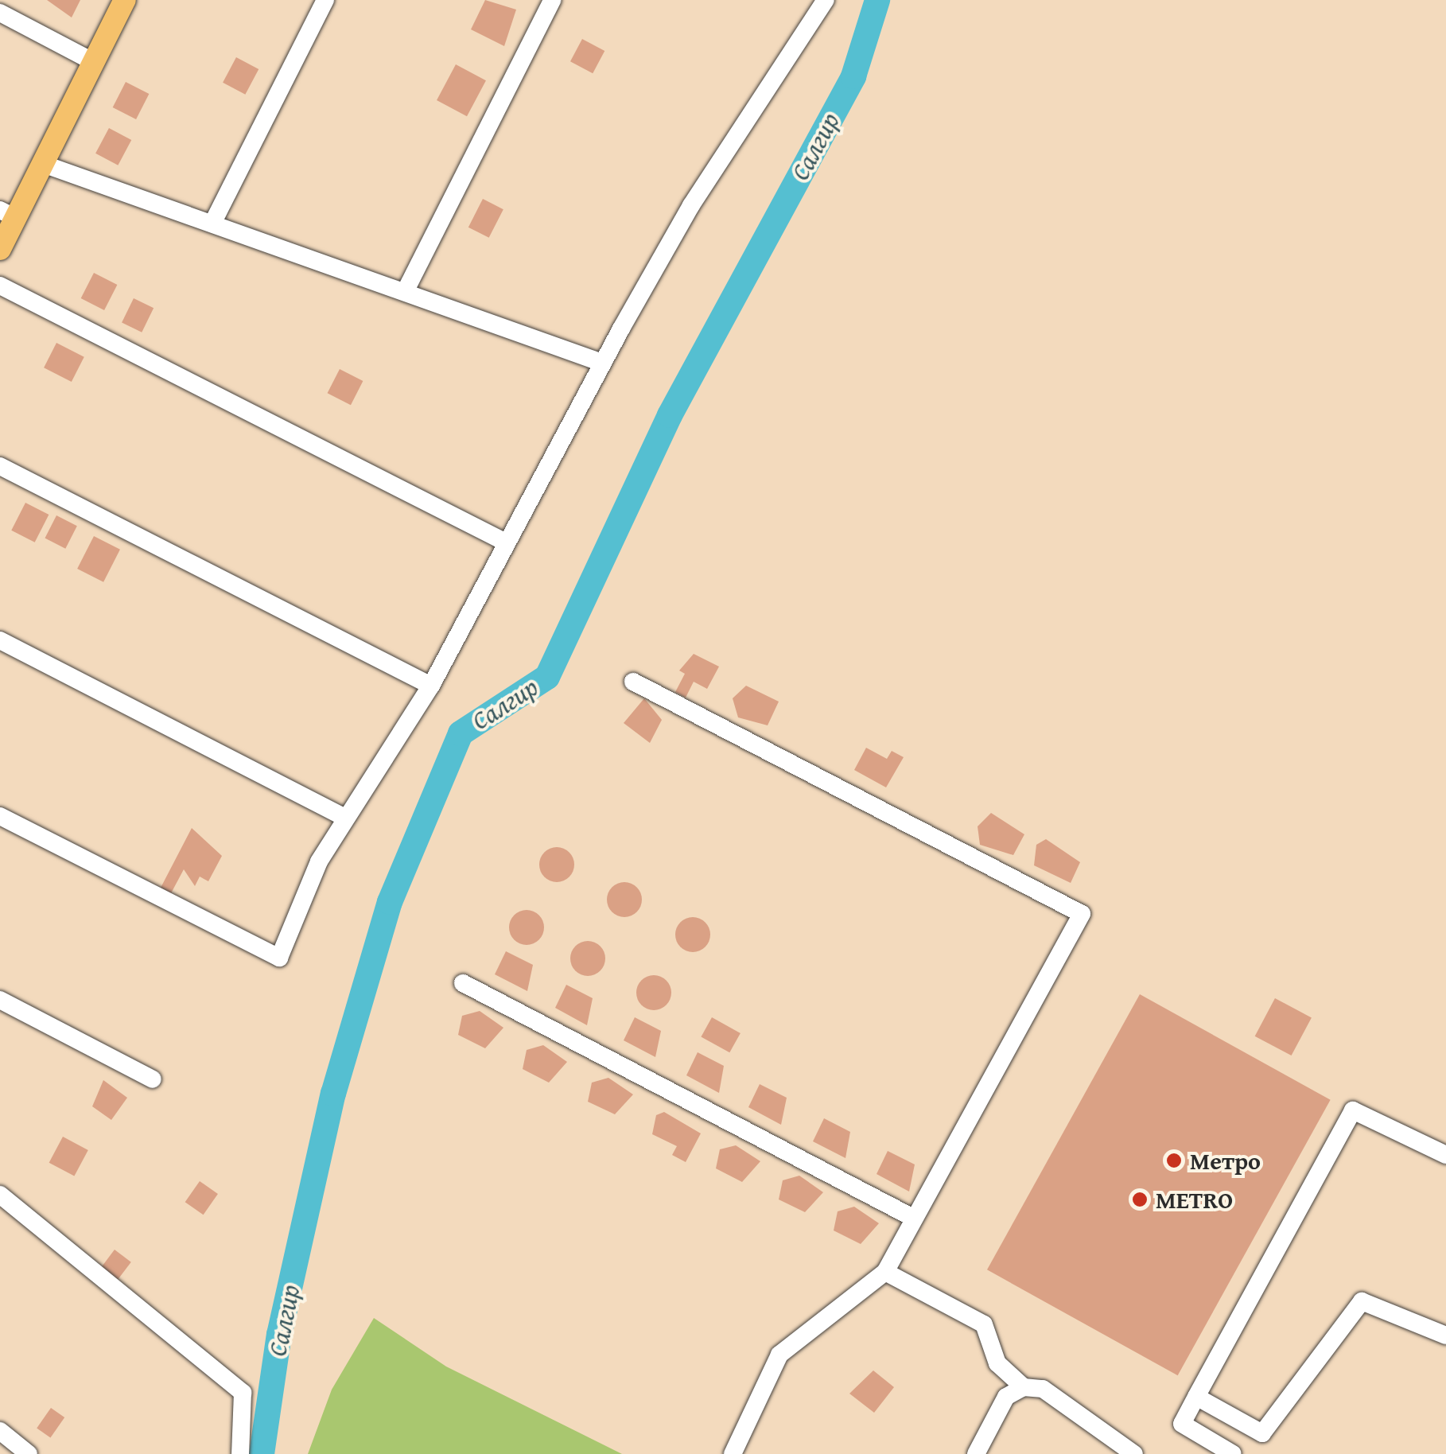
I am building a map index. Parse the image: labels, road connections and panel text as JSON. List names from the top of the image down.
{
  "water": ["Салгир"],
  "places": ["Метро", "METRO"]
}
